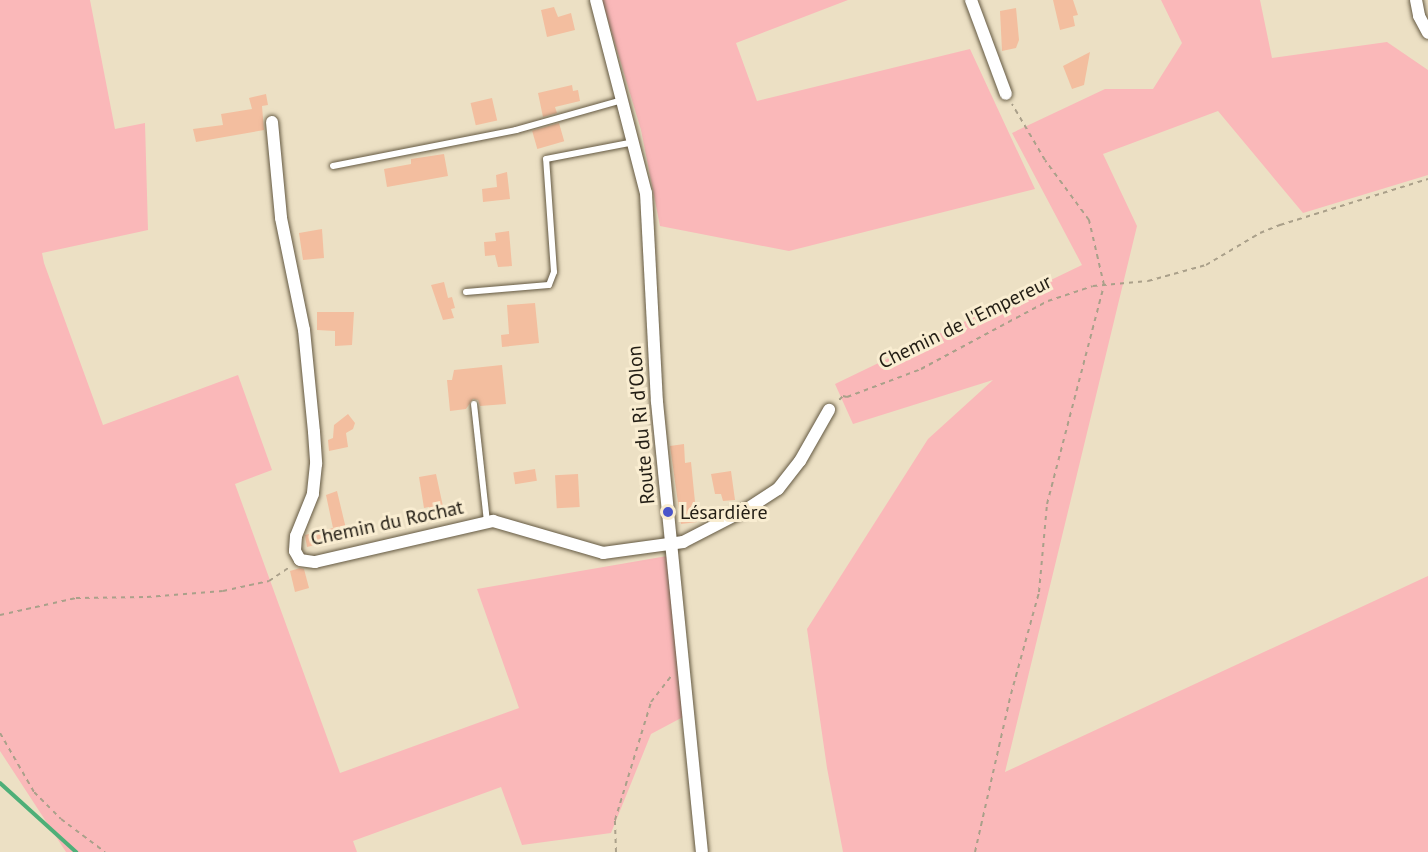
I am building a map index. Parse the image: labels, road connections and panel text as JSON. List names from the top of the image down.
{
  "streets": {
    "street": ["Route du Ri d'Olon", "Chemin du Rochat"],
    "path": ["Chemin de l'Empereur"]
  },
  "crossings": [
    ["Route du Ri d'Olon", "Chemin du Rochat"]
  ],
  "places": ["Lésardière"]
}
